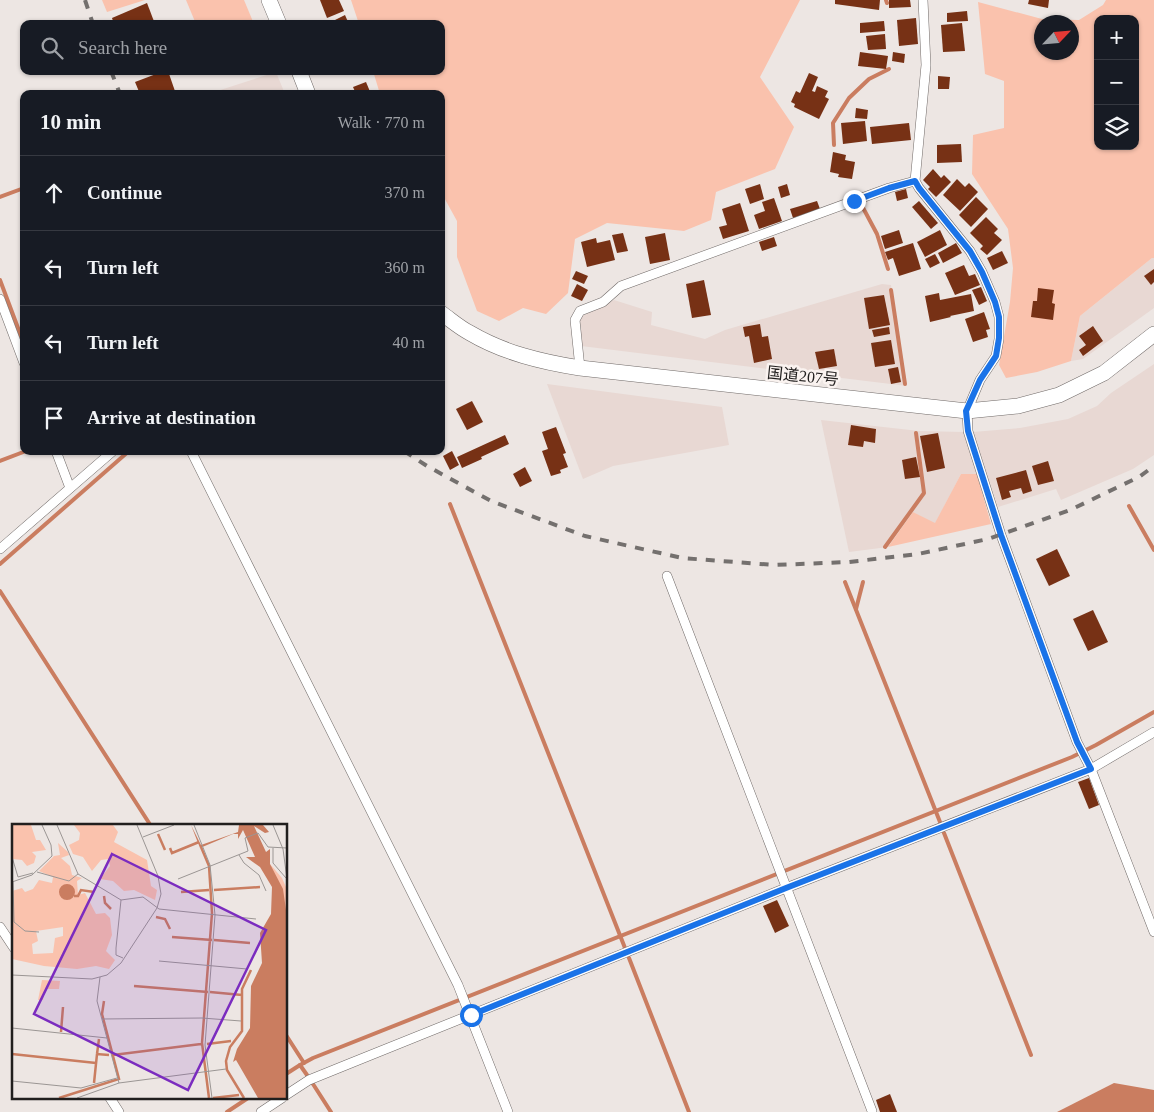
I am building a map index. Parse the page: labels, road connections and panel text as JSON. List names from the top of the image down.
{
  "streets": {
    "highway": ["国道207号"]
  },
  "north": "top right",
  "page": {
    "map_buttons": ["+", "−"],
    "search": "Search here",
    "heading": ["10 min", "Walk · 770 m"],
    "list": [
      ["Continue", "370 m"],
      ["Turn left", "360 m"],
      ["Turn left", "40 m"],
      "Arrive at destination"
    ]
  }
}
